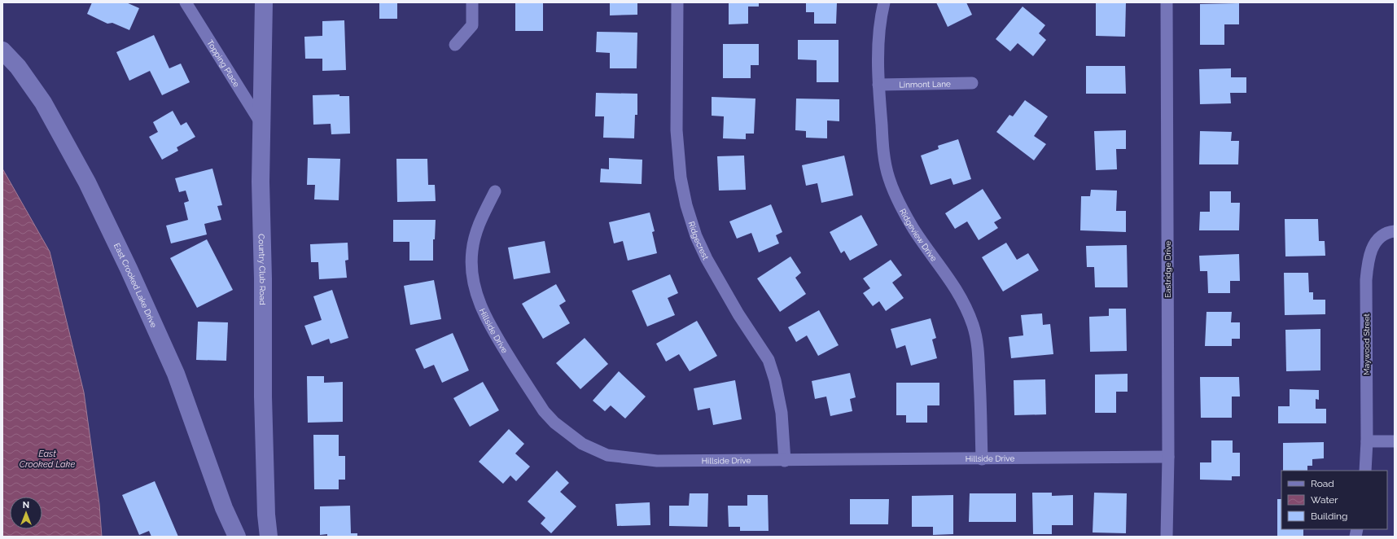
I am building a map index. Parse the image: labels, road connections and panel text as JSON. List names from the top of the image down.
{
  "streets": {
    "street": [
      "Topping Place",
      "Linmont Lane",
      "Ridgeview Drive",
      "Ridgecrest",
      "Country Club Road",
      "Eastridge Drive",
      "East Crooked Lake Drive",
      "Hillside Drive",
      "Maywood Street"
    ]
  },
  "crossings": [
    ["Topping Place", "Country Club Road"],
    ["Linmont Lane", "Ridgeview Drive"],
    ["Ridgeview Drive", "Hillside Drive"],
    ["Ridgecrest", "Hillside Drive"],
    ["Eastridge Drive", "Hillside Drive"]
  ],
  "water": ["East Crooked Lake"],
  "legend": ["Road", "Water", "Building"],
  "north": "top"
}
